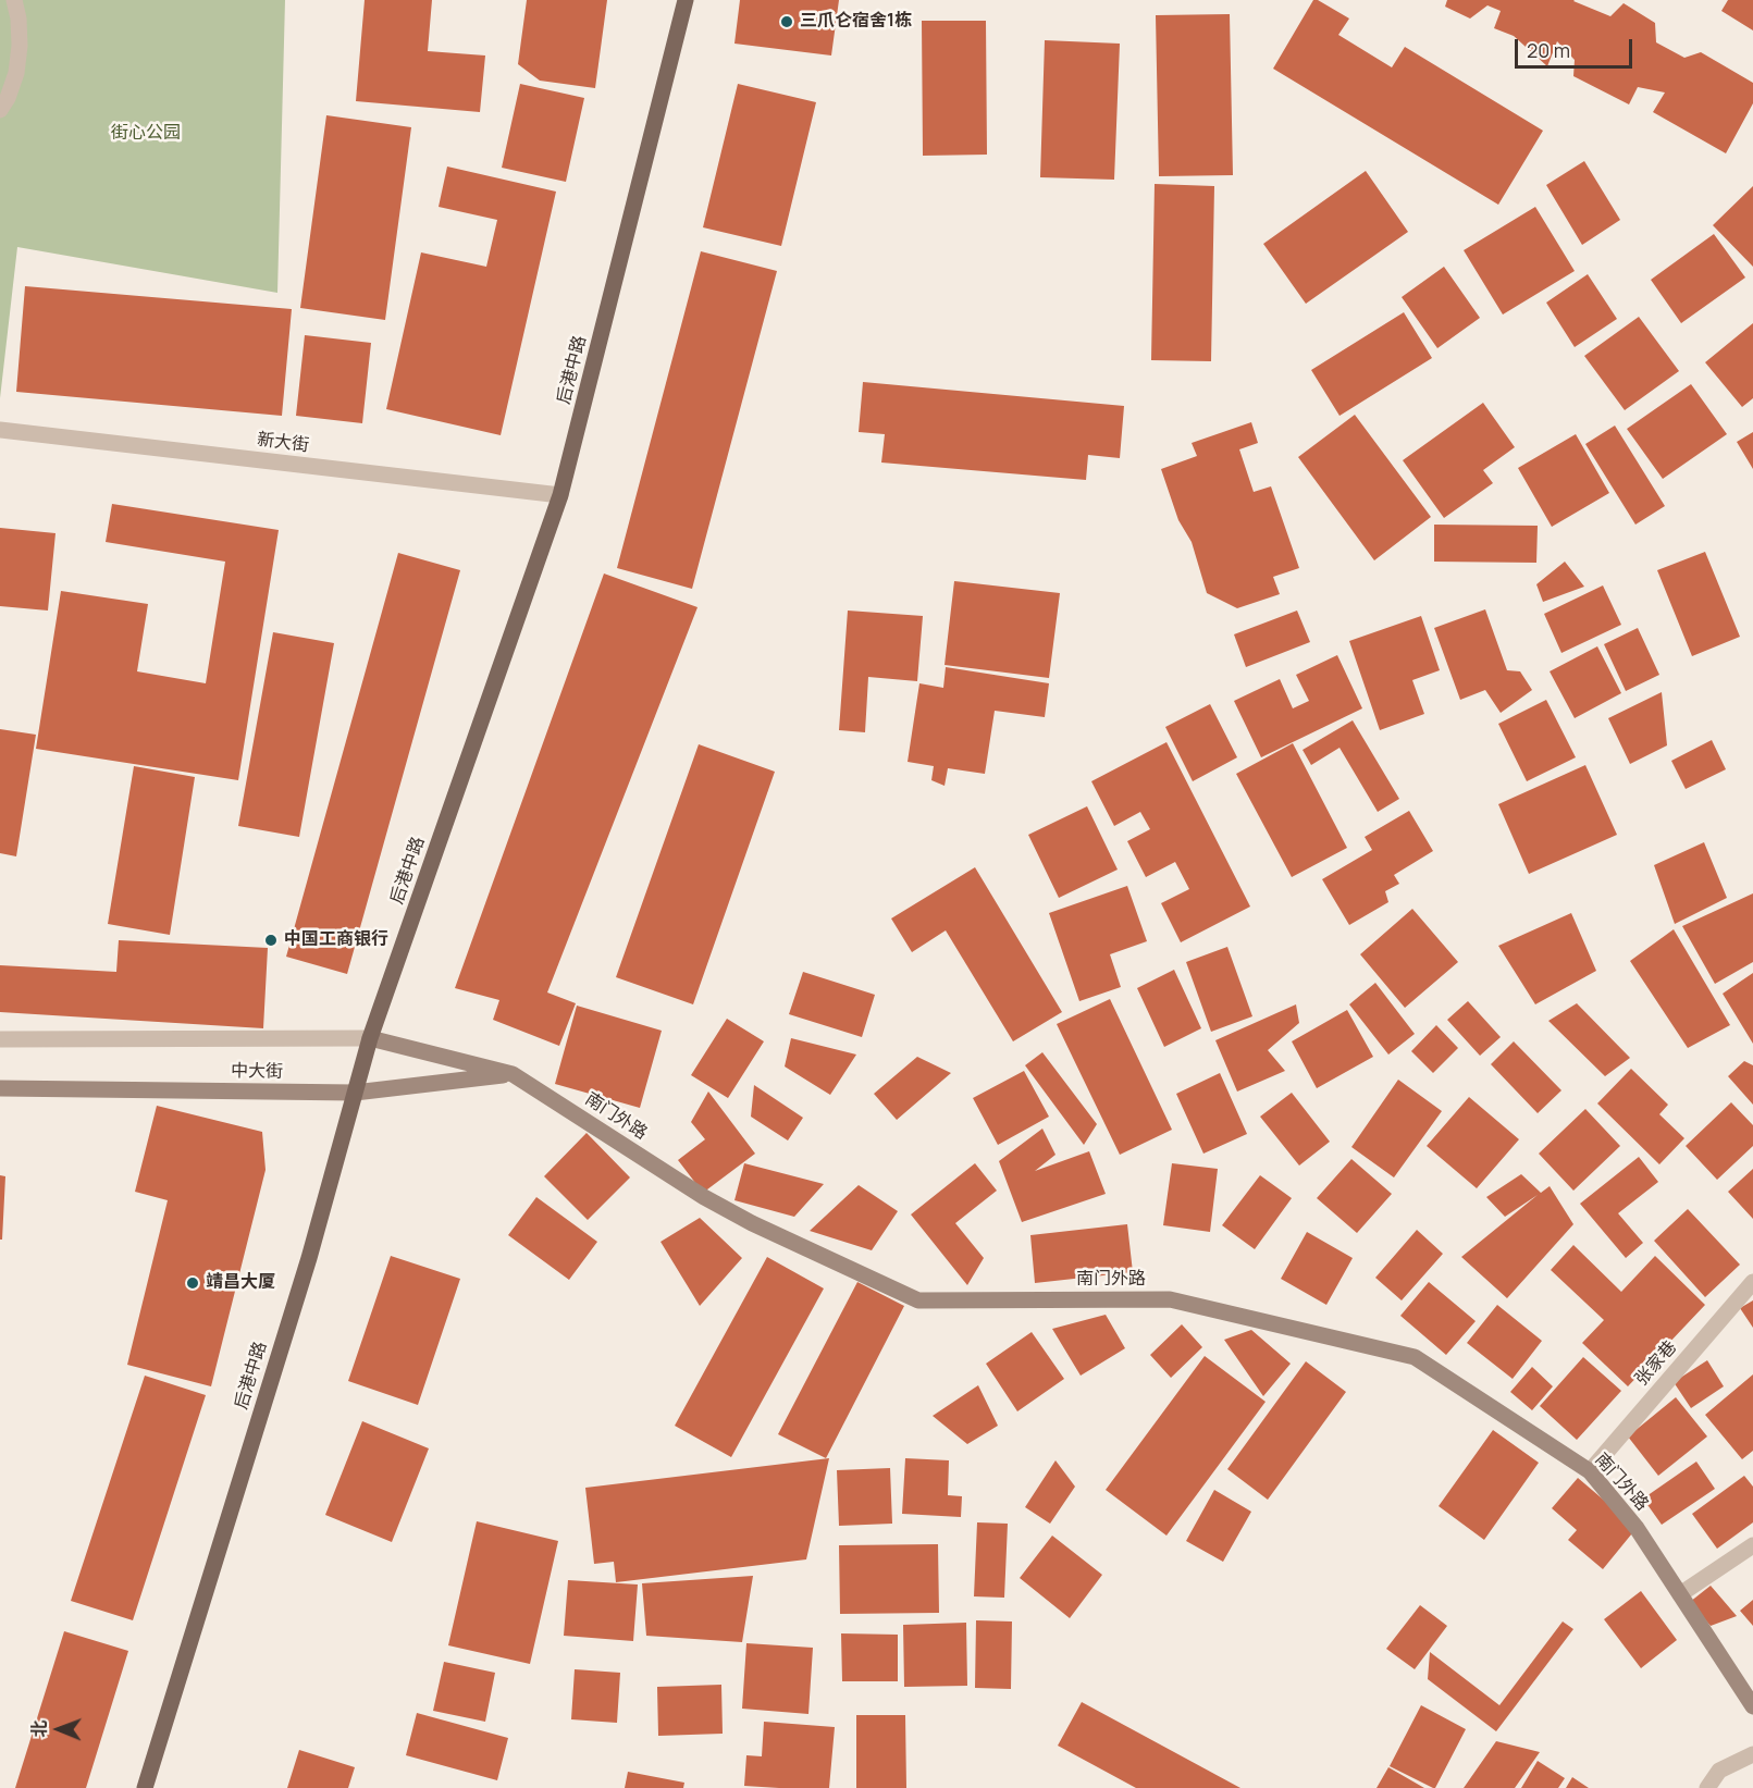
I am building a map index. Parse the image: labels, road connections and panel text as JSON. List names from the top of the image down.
{
  "streets": {
    "main road": ["后港中路", "中大街", "南门外路"],
    "street": ["新大街", "张家巷"]
  },
  "crossings": [
    ["后港中路", "新大街"],
    ["后港中路", "中大街"],
    ["后港中路", "南门外路"],
    ["中大街", "南门外路"],
    ["南门外路", "张家巷"]
  ],
  "parks": ["街心公园"],
  "places": ["三爪仑宿舍1栋", "中国工商银行", "靖昌大厦"],
  "scale_bar": "20 m",
  "north": "left"
}
